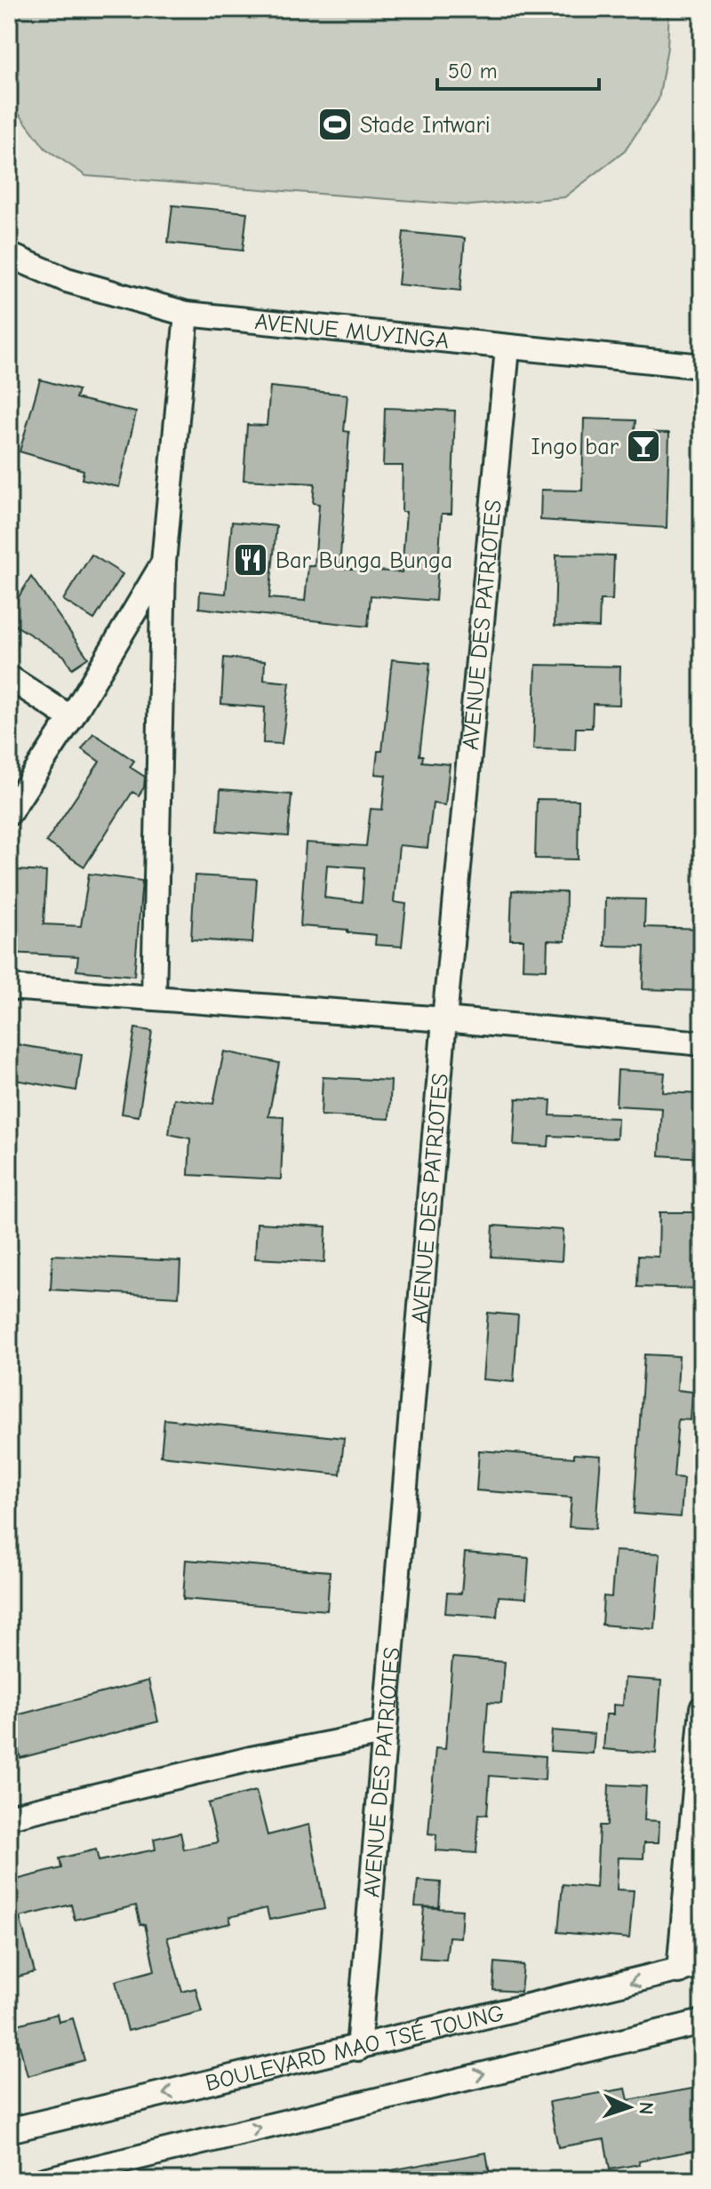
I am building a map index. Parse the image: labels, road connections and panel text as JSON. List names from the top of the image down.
{
  "streets": {
    "street": ["AVENUE MUYINGA", "AVENUE DES PATRIOTES", "BOULEVARD MAO TSÉ TOUNG"]
  },
  "crossings": [
    ["AVENUE MUYINGA", "AVENUE DES PATRIOTES"],
    ["AVENUE DES PATRIOTES", "BOULEVARD MAO TSÉ TOUNG"]
  ],
  "places": {
    "sports": ["Stade Intwari"],
    "bar": ["Ingo bar"],
    "restaurant": ["Bar Bunga Bunga"]
  },
  "scale_bar": "50 m",
  "north": "right"
}
